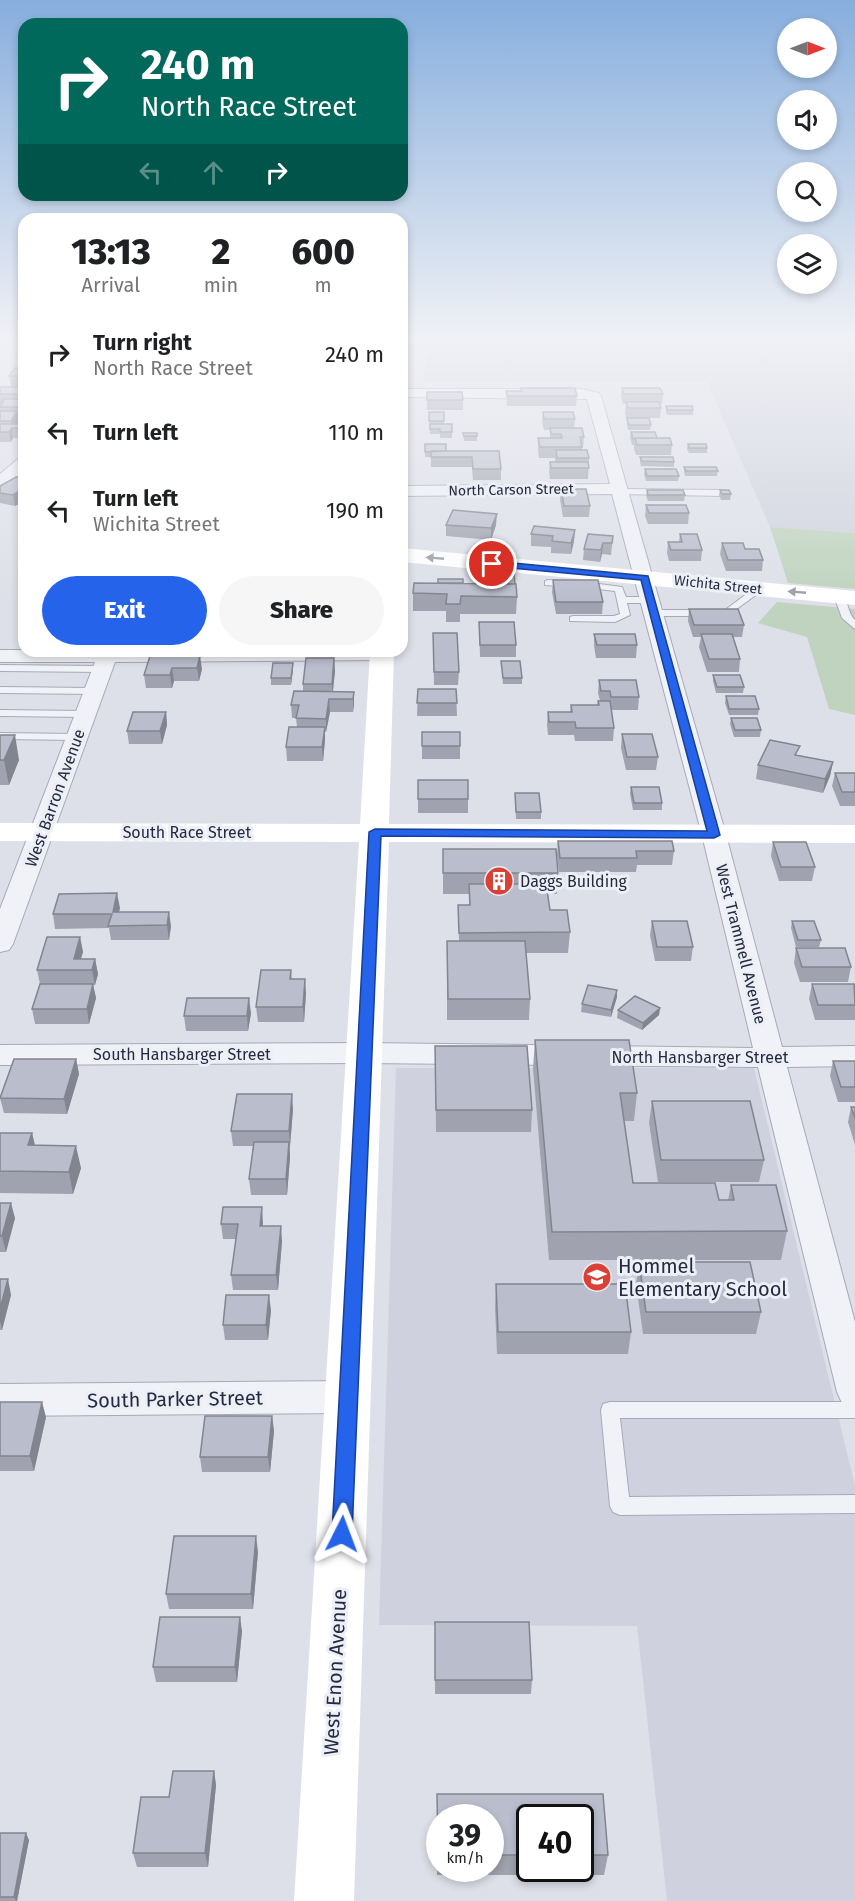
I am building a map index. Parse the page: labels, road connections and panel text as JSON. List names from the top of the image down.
{
  "streets": {
    "street": [
      "North Carson Street",
      "Wichita Street",
      "West Barron Avenue",
      "South Race Street",
      "West Trammell Avenue",
      "South Hansbarger Street",
      "North Hansbarger Street",
      "South Parker Street",
      "West Enon Avenue"
    ]
  },
  "crossings": [
    ["North Carson Street", "West Trammell Avenue"],
    ["Wichita Street", "West Trammell Avenue"],
    ["West Barron Avenue", "South Race Street"],
    ["South Race Street", "West Trammell Avenue"],
    ["South Race Street", "West Enon Avenue"],
    ["West Trammell Avenue", "North Hansbarger Street"],
    ["South Hansbarger Street", "North Hansbarger Street"],
    ["South Hansbarger Street", "West Enon Avenue"],
    ["North Hansbarger Street", "West Enon Avenue"],
    ["South Parker Street", "West Enon Avenue"]
  ],
  "one_way": ["Wichita Street"],
  "places": {
    "building": ["Daggs Building"],
    "school or university": ["Hommel Elementary School"]
  },
  "north": "right",
  "page": {
    "turn": ["240 m", "North Race Street"],
    "eta": [
      "13:13",
      "Arrival",
      "2",
      "min",
      "600",
      "m"
    ],
    "list": [
      {
        "name": "Turn right",
        "note": "North Race Street",
        "value": "240 m"
      },
      {
        "name": "Turn left",
        "value": "110 m"
      },
      {
        "name": "Turn left",
        "note": "Wichita Street",
        "value": "190 m"
      }
    ],
    "buttons": ["Exit", "Share"],
    "speed": "39 km/h",
    "limit": "40"
  }
}
